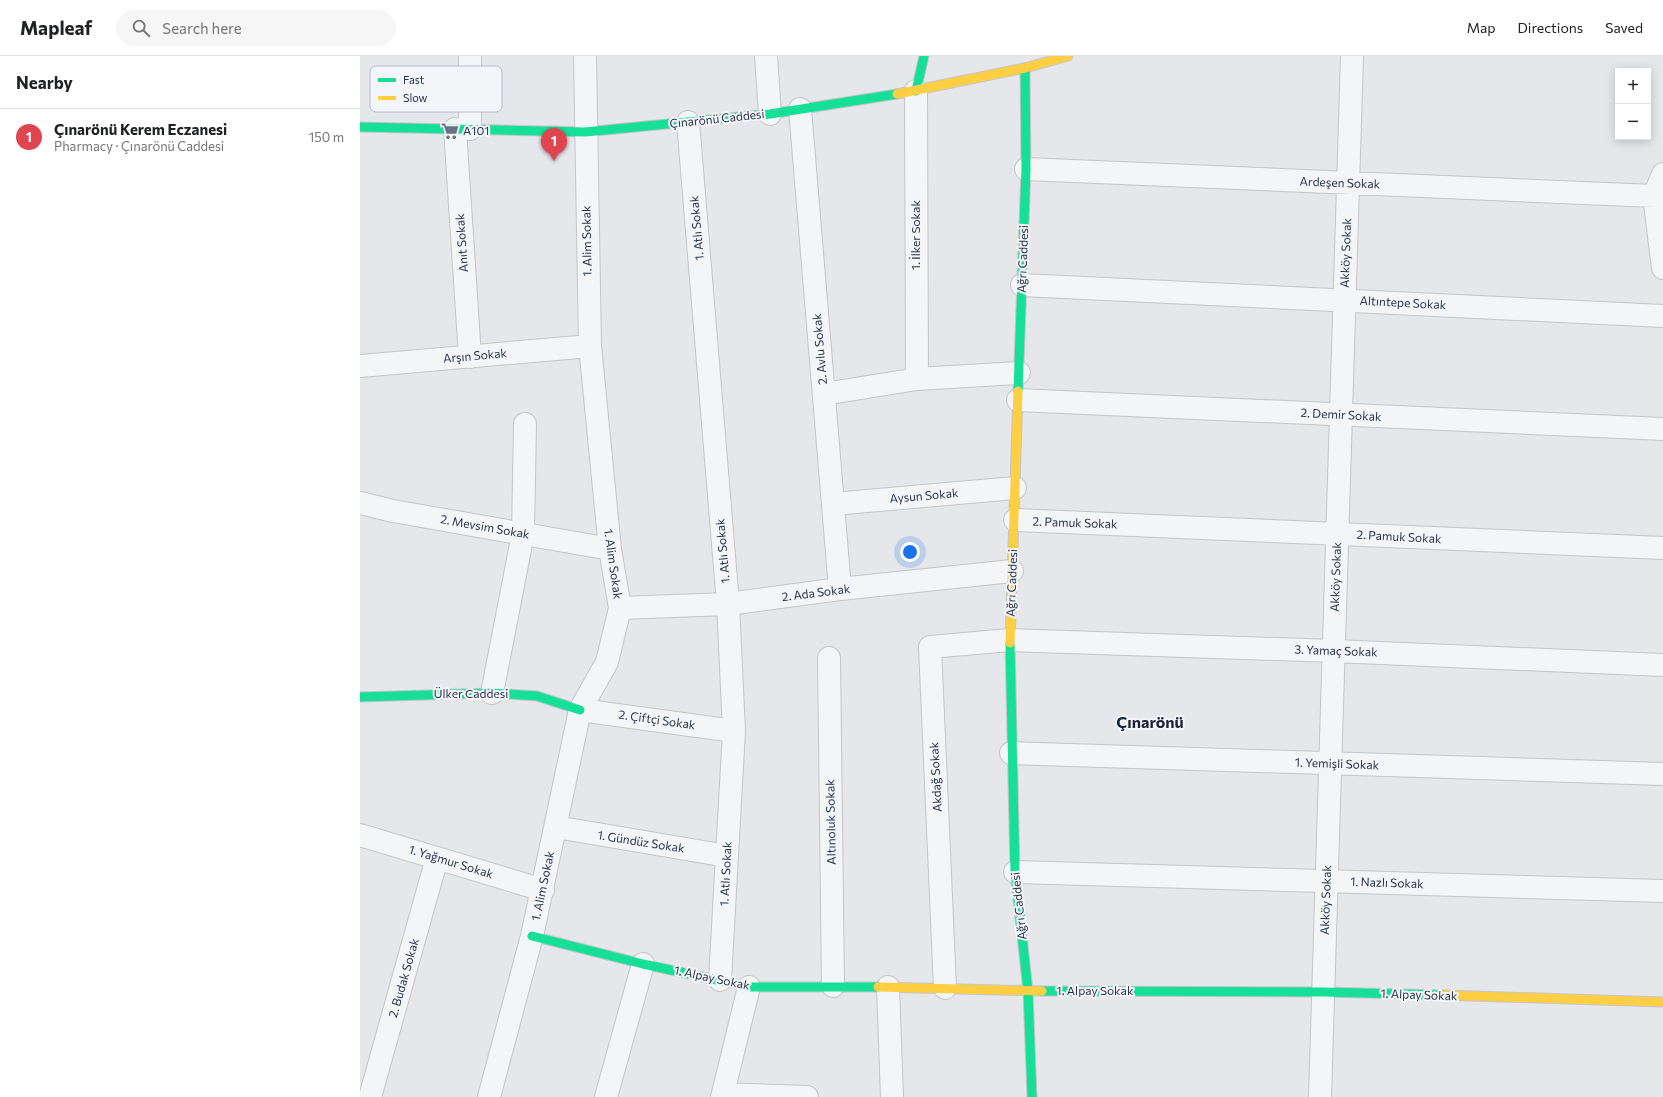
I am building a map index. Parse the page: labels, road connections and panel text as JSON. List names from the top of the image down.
{
  "streets": {
    "street": [
      "Çınarönü Caddesi",
      "Ardeşen Sokak",
      "1. Atlı Sokak",
      "1. İlker Sokak",
      "1. Alim Sokak",
      "Anıt Sokak",
      "Akköy Sokak",
      "Ağrı Caddesi",
      "Altıntepe Sokak",
      "2. Avlu Sokak",
      "Arşın Sokak",
      "2. Demir Sokak",
      "Aysun Sokak",
      "2. Pamuk Sokak",
      "2. Mevsim Sokak",
      "2. Ada Sokak",
      "3. Yamaç Sokak",
      "Ülker Caddesi",
      "2. Çiftçi Sokak",
      "1. Yemişli Sokak",
      "Akdağ Sokak",
      "Altınoluk Sokak",
      "1. Gündüz Sokak",
      "1. Yağmur Sokak",
      "1. Nazlı Sokak",
      "2. Budak Sokak",
      "1. Alpay Sokak"
    ]
  },
  "crossings": [
    ["Çınarönü Caddesi", "1. Atlı Sokak"],
    ["Çınarönü Caddesi", "1. İlker Sokak"],
    ["Çınarönü Caddesi", "1. Alim Sokak"],
    ["Çınarönü Caddesi", "Anıt Sokak"],
    ["Çınarönü Caddesi", "Ağrı Caddesi"],
    ["Çınarönü Caddesi", "2. Avlu Sokak"],
    ["Ardeşen Sokak", "Akköy Sokak"],
    ["Ardeşen Sokak", "Ağrı Caddesi"],
    ["1. Atlı Sokak", "2. Ada Sokak"],
    ["1. Atlı Sokak", "2. Çiftçi Sokak"],
    ["1. Atlı Sokak", "1. Gündüz Sokak"],
    ["1. Atlı Sokak", "1. Alpay Sokak"],
    ["1. Alim Sokak", "Arşın Sokak"],
    ["1. Alim Sokak", "2. Mevsim Sokak"],
    ["1. Alim Sokak", "2. Ada Sokak"],
    ["1. Alim Sokak", "Ülker Caddesi"],
    ["1. Alim Sokak", "2. Çiftçi Sokak"],
    ["1. Alim Sokak", "1. Gündüz Sokak"],
    ["1. Alim Sokak", "1. Yağmur Sokak"],
    ["1. Alim Sokak", "1. Alpay Sokak"],
    ["Anıt Sokak", "Arşın Sokak"],
    ["Akköy Sokak", "Altıntepe Sokak"],
    ["Akköy Sokak", "2. Demir Sokak"],
    ["Akköy Sokak", "2. Pamuk Sokak"],
    ["Akköy Sokak", "3. Yamaç Sokak"],
    ["Akköy Sokak", "1. Yemişli Sokak"],
    ["Akköy Sokak", "1. Nazlı Sokak"],
    ["Akköy Sokak", "1. Alpay Sokak"],
    ["Ağrı Caddesi", "Altıntepe Sokak"],
    ["Ağrı Caddesi", "2. Demir Sokak"],
    ["Ağrı Caddesi", "Aysun Sokak"],
    ["Ağrı Caddesi", "2. Pamuk Sokak"],
    ["Ağrı Caddesi", "2. Ada Sokak"],
    ["Ağrı Caddesi", "3. Yamaç Sokak"],
    ["Ağrı Caddesi", "1. Yemişli Sokak"],
    ["Ağrı Caddesi", "Akdağ Sokak"],
    ["Ağrı Caddesi", "1. Nazlı Sokak"],
    ["Ağrı Caddesi", "1. Alpay Sokak"],
    ["2. Avlu Sokak", "Aysun Sokak"],
    ["2. Avlu Sokak", "2. Ada Sokak"],
    ["3. Yamaç Sokak", "Akdağ Sokak"],
    ["Ülker Caddesi", "2. Çiftçi Sokak"],
    ["Akdağ Sokak", "1. Alpay Sokak"],
    ["Altınoluk Sokak", "1. Alpay Sokak"],
    ["1. Yağmur Sokak", "2. Budak Sokak"]
  ],
  "districts": ["Çınarönü"],
  "places": {
    "supermarket": ["A101"]
  },
  "legend": ["Fast", "Slow"],
  "page": {
    "header": "Mapleaf",
    "search": "Search here",
    "nav": ["Map", "Directions", "Saved"],
    "heading": "Nearby",
    "map_buttons": ["+", "−"],
    "list": [
      {
        "mark": "1",
        "name": "Çınarönü Kerem Eczanesi",
        "note": "Pharmacy · Çınarönü Caddesi",
        "value": "150 m"
      }
    ],
    "pins": "1"
  }
}
